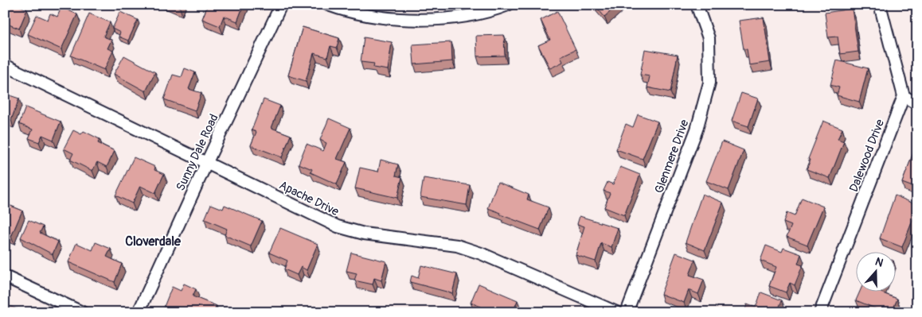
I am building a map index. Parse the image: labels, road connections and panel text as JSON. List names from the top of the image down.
{
  "streets": {
    "street": [
      "Sunny Dale Road",
      "Dalewood Drive",
      "Glenmere Drive",
      "Apache Drive"
    ]
  },
  "crossings": [
    ["Sunny Dale Road", "Apache Drive"]
  ],
  "districts": ["Cloverdale"],
  "north": "top"
}
